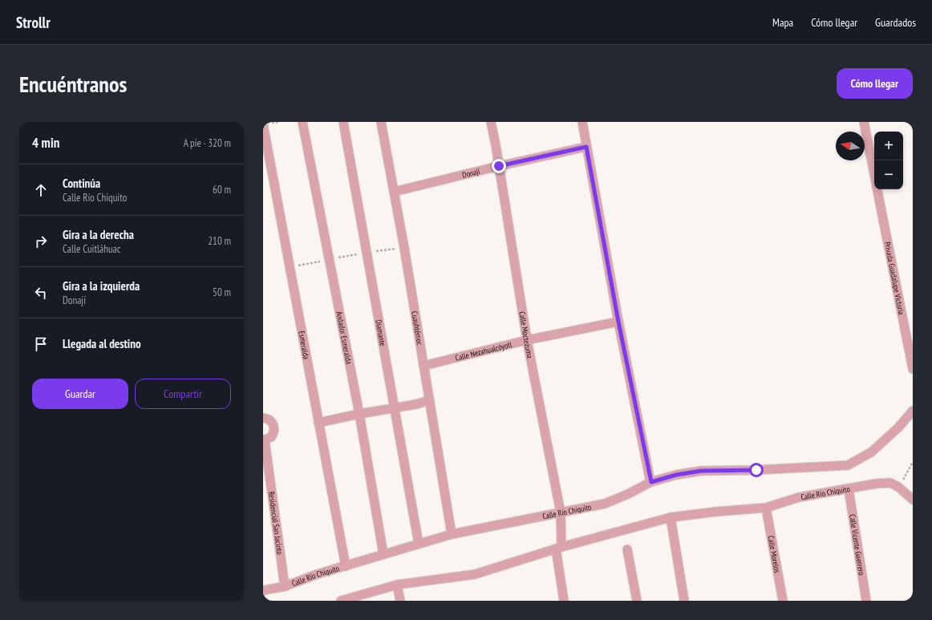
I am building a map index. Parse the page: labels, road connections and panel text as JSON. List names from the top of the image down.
{
  "streets": {
    "street": [
      "Donají",
      "Privada Guadalupe Victoria",
      "Cuauhtémoc",
      "Diamante",
      "Calle Moctezuma",
      "Andador Esmeralda",
      "Esmeralda",
      "Calle Nezahualcóyotl",
      "Calle Río Chiquito",
      "Residencial San Jacinto",
      "Calle Vicente Guerrero",
      "Calle Morelos"
    ]
  },
  "crossings": [
    ["Donají", "Cuauhtémoc"],
    ["Donají", "Calle Moctezuma"],
    ["Cuauhtémoc", "Calle Nezahualcóyotl"],
    ["Cuauhtémoc", "Calle Río Chiquito"],
    ["Diamante", "Calle Río Chiquito"],
    ["Calle Moctezuma", "Calle Nezahualcóyotl"],
    ["Calle Moctezuma", "Calle Río Chiquito"],
    ["Andador Esmeralda", "Calle Río Chiquito"],
    ["Esmeralda", "Calle Río Chiquito"],
    ["Calle Río Chiquito", "Residencial San Jacinto"],
    ["Calle Río Chiquito", "Calle Vicente Guerrero"],
    ["Calle Río Chiquito", "Calle Morelos"]
  ],
  "north": "left",
  "page": {
    "header": "Strollr",
    "nav": ["Mapa", "Cómo llegar", "Guardados"],
    "buttons": [
      "Cómo llegar",
      ["Guardar", "Compartir"]
    ],
    "title": "Encuéntranos",
    "heading": ["4 min", "A pie · 320 m"],
    "map_buttons": ["+", "−"],
    "list": [
      ["Continúa", "Calle Río Chiquito", "60 m"],
      ["Gira a la derecha", "Calle Cuitláhuac", "210 m"],
      ["Gira a la izquierda", "Donají", "50 m"],
      "Llegada al destino"
    ]
  }
}
